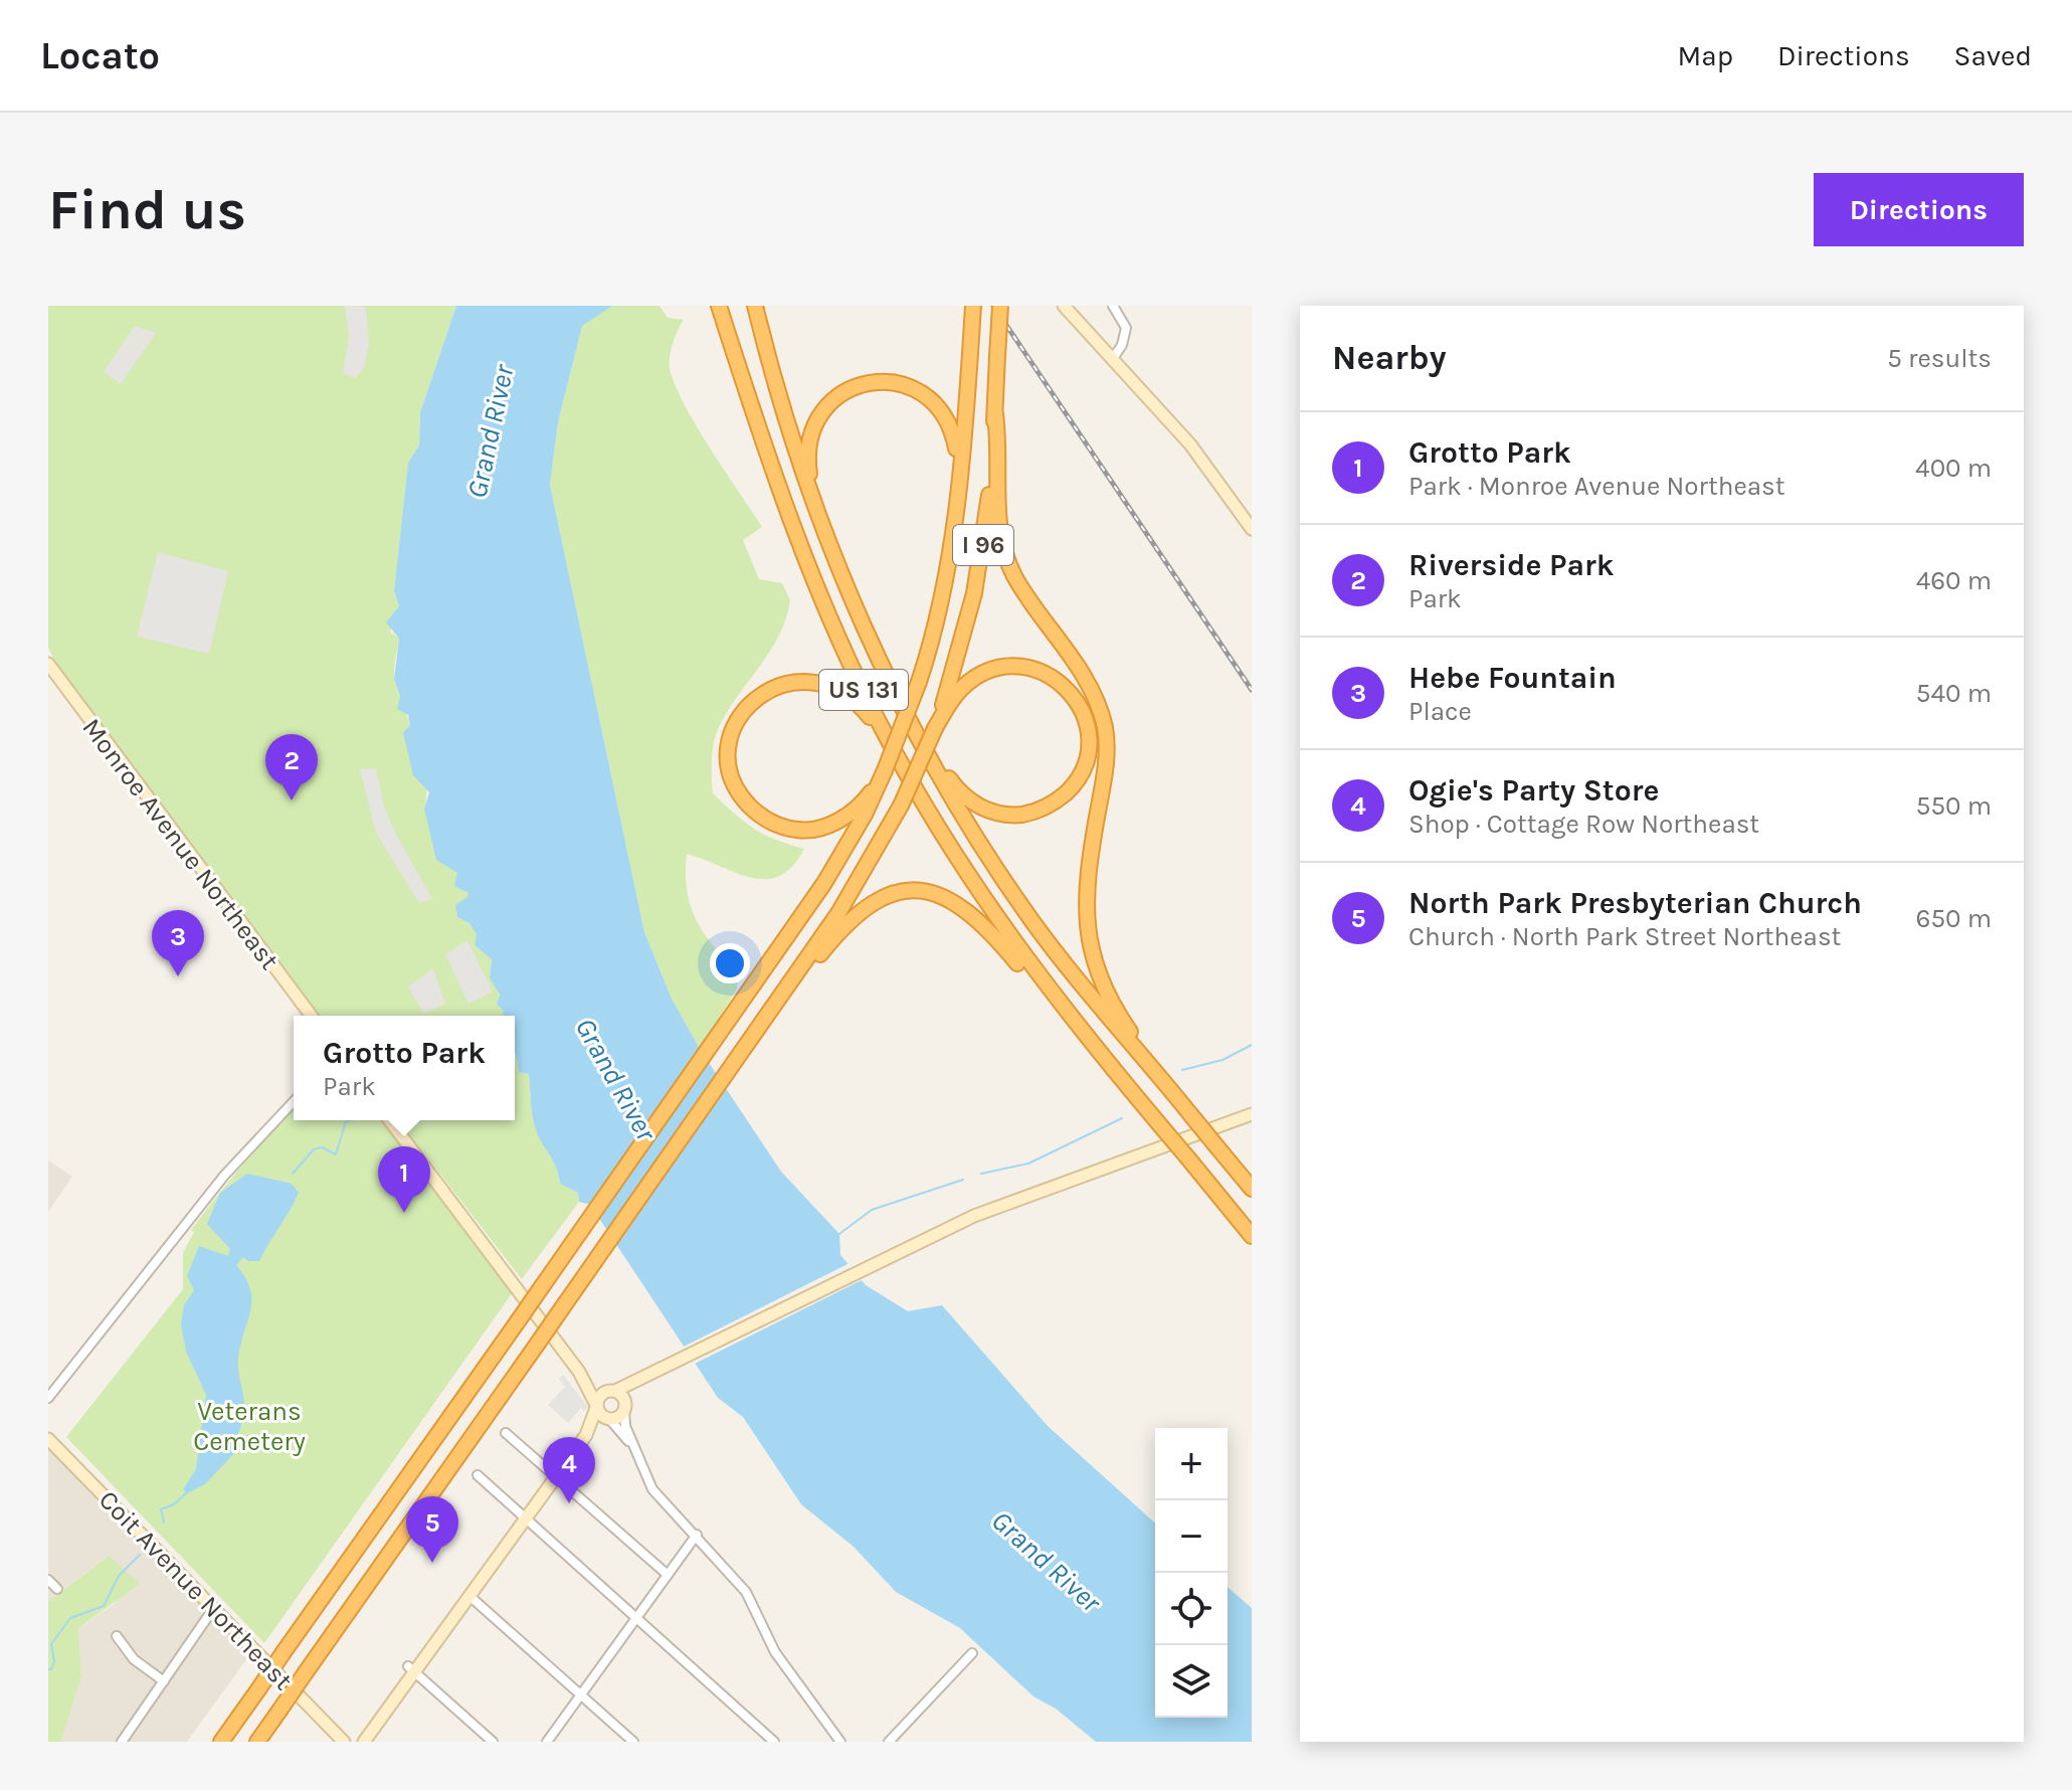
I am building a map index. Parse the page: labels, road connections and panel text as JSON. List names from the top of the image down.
{
  "streets": {
    "highway": ["I 96", "US 131"],
    "main road": ["Monroe Avenue Northeast", "Coit Avenue Northeast"]
  },
  "water": ["Grand River"],
  "parks": ["Veterans Cemetery"],
  "page": {
    "header": "Locato",
    "nav": ["Map", "Directions", "Saved"],
    "buttons": "Directions",
    "title": "Find us",
    "heading": ["Nearby", "5 results"],
    "list": [
      {
        "mark": "1",
        "name": "Grotto Park",
        "note": "Park · Monroe Avenue Northeast",
        "value": "400 m"
      },
      {
        "mark": "2",
        "name": "Riverside Park",
        "note": "Park",
        "value": "460 m"
      },
      {
        "mark": "3",
        "name": "Hebe Fountain",
        "note": "Place",
        "value": "540 m"
      },
      {
        "mark": "4",
        "name": "Ogie's Party Store",
        "note": "Shop · Cottage Row Northeast",
        "value": "550 m"
      },
      {
        "mark": "5",
        "name": "North Park Presbyterian Church",
        "note": "Church · North Park Street Northeast",
        "value": "650 m"
      }
    ],
    "pins": [
      "2",
      "3",
      "1",
      "4",
      "5"
    ],
    "popup": ["Grotto Park", "Park"],
    "map_buttons": ["+", "−"]
  }
}
